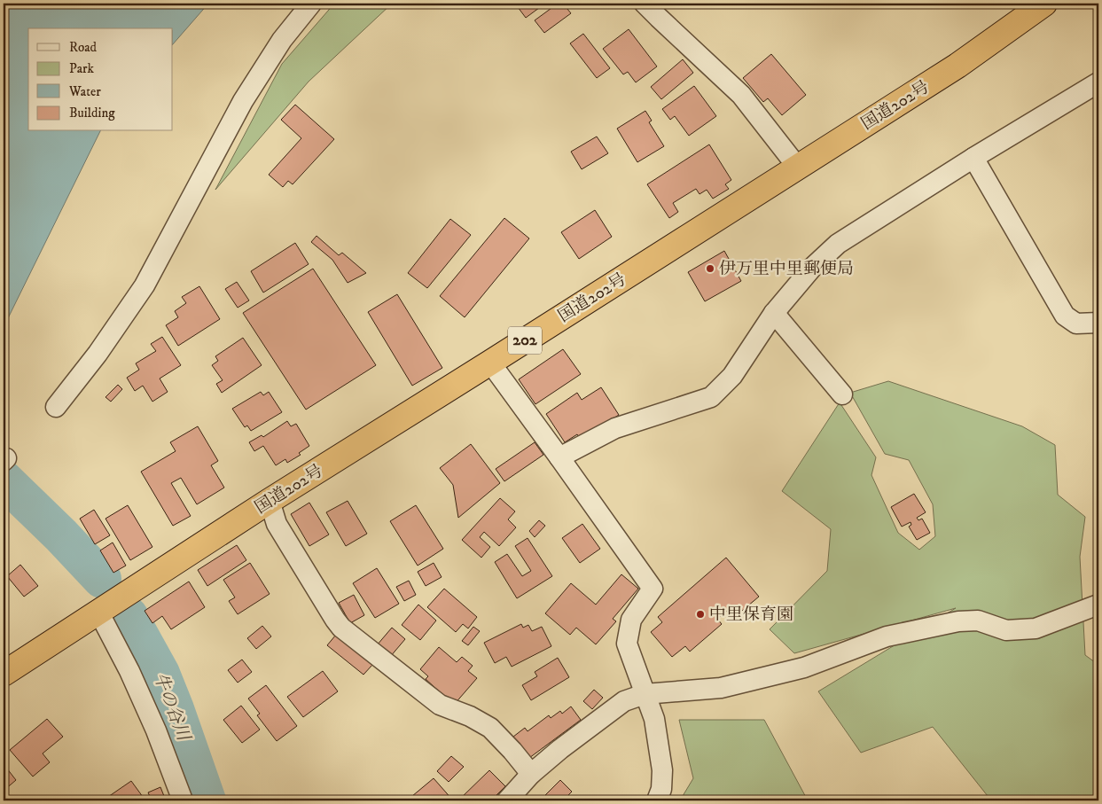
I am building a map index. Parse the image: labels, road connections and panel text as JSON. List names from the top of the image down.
{
  "streets": {
    "highway": ["国道202号", "202"]
  },
  "water": ["牛の谷川"],
  "places": ["伊万里中里郵便局", "中里保育園"],
  "legend": [
    "Road",
    "Park",
    "Water",
    "Building"
  ]
}
